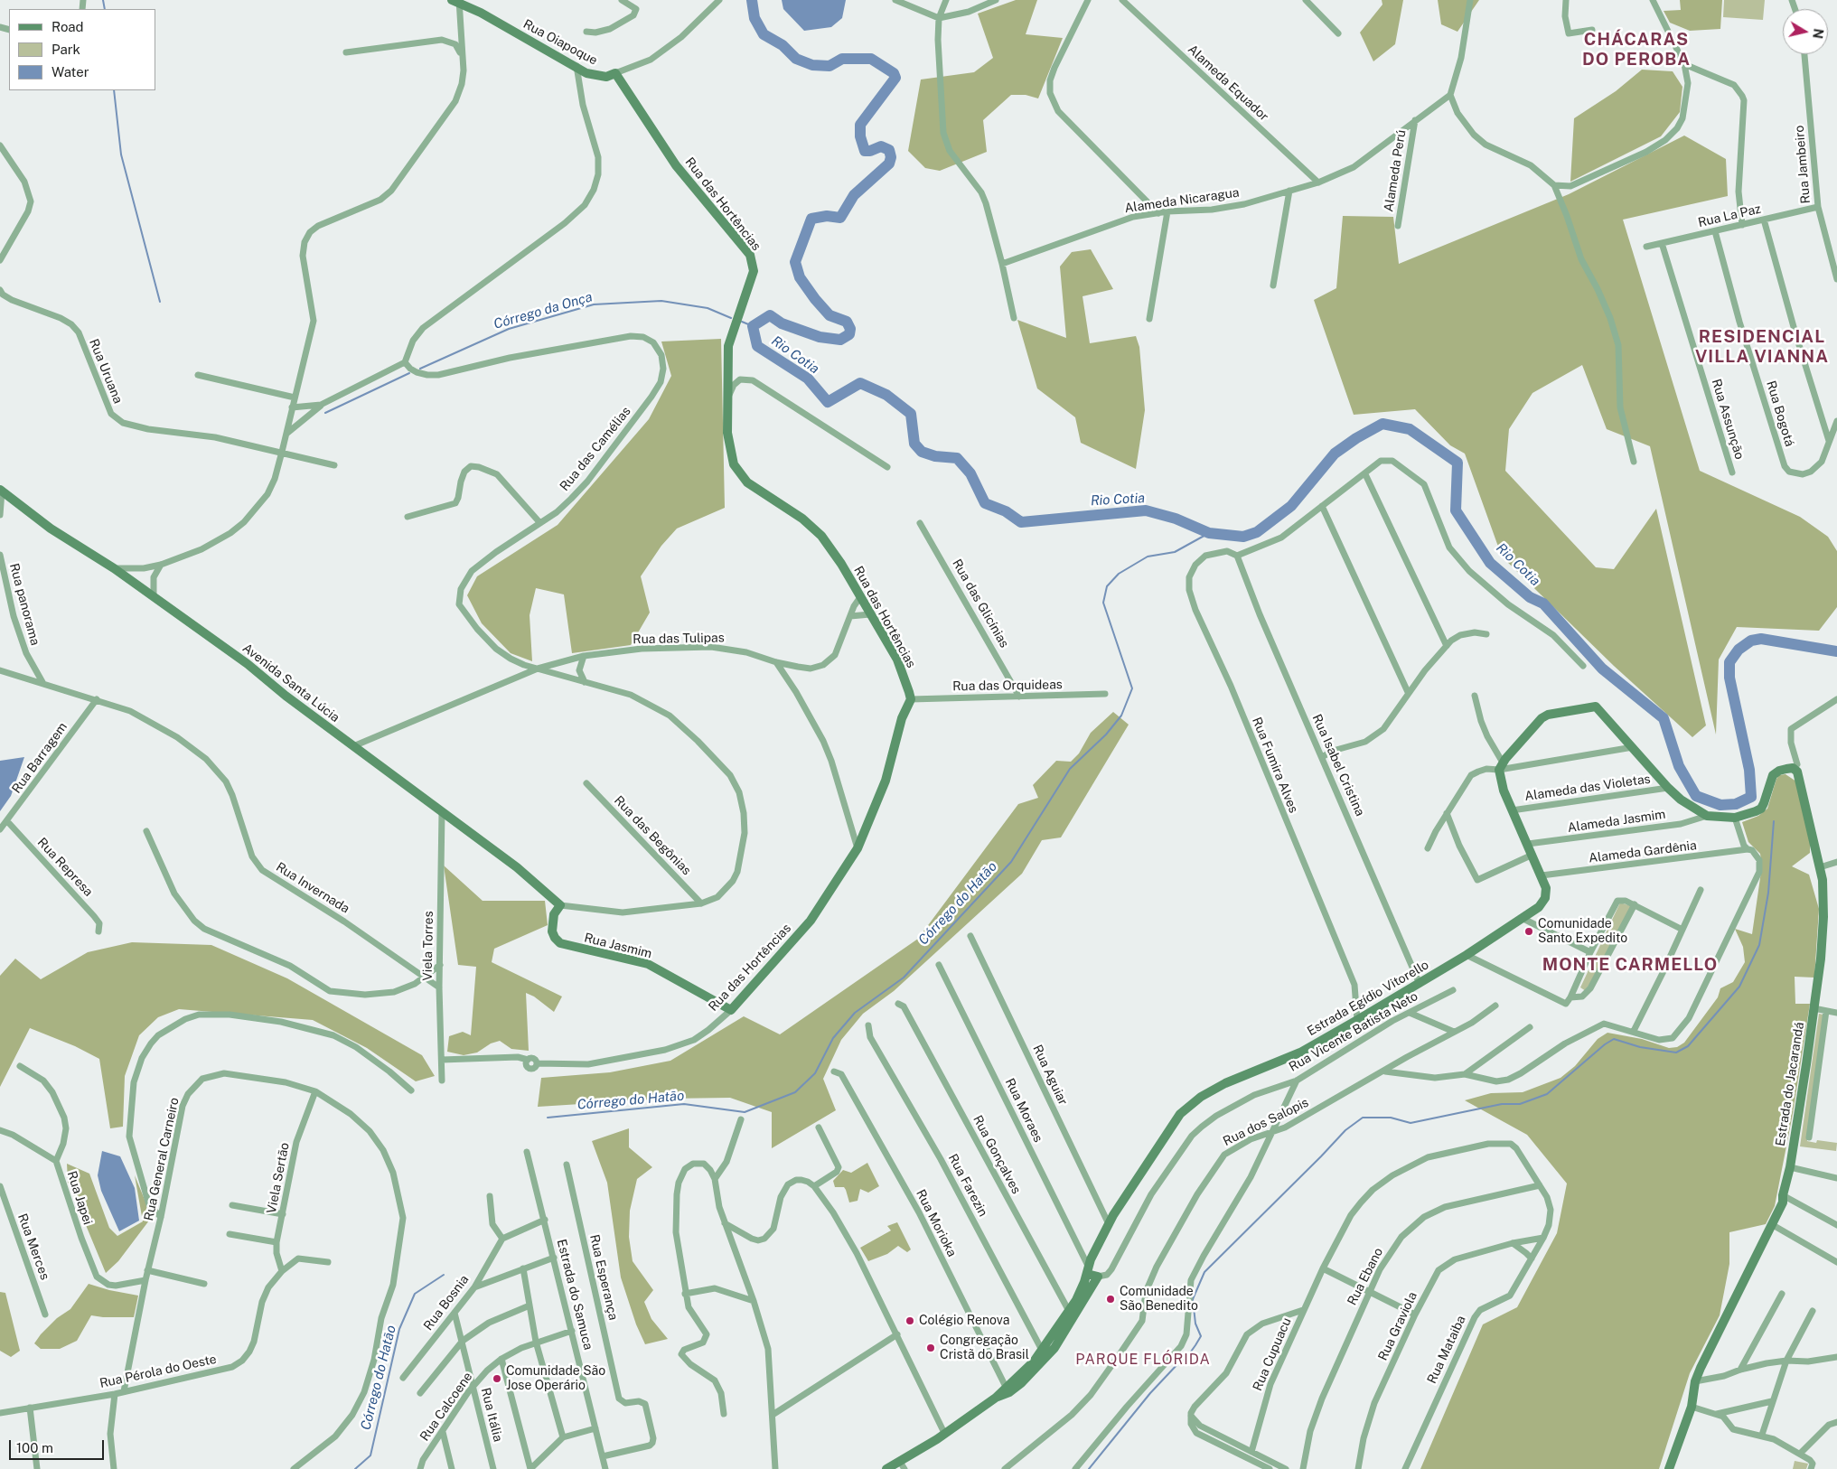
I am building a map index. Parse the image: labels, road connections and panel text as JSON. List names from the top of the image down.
{
  "streets": {
    "street": [
      "Rua Oiapoque",
      "Alameda Equador",
      "Rua Jambeiro",
      "Alameda Perú",
      "Alameda Nicaragua",
      "Rua das Hortências",
      "Rua La Paz",
      "Rua Uruana",
      "Rua Bogotá",
      "Rua Assunção",
      "Rua das Camélias",
      "Rua das Glicínias",
      "Rua panorama",
      "Rua das Tulipas",
      "Avenida Santa Lúcia",
      "Rua das Orquideas",
      "Rua Barragem",
      "Rua Fumira Alves",
      "Rua Isabel Cristina",
      "Alameda das Violetas",
      "Alameda Jasmim",
      "Rua das Begônias",
      "Alameda Gardênia",
      "Rua Represa",
      "Rua Invernada",
      "Viela Torres",
      "Rua Jasmim",
      "Estrada Egídio Vitorello",
      "Rua Vicente Batista Neto",
      "Rua Aguiar",
      "Estrada do Jacarandá",
      "Rua Moraes",
      "Rua dos Salopis",
      "Rua Gonçalves",
      "Rua General Carneiro",
      "Viela Sertão",
      "Rua Farezin",
      "Rua Japei",
      "Rua Morioka",
      "Rua Merces",
      "Rua Ebano",
      "Rua Esperança",
      "Estrada do Samuca",
      "Rua Bosnia",
      "Rua Graviola",
      "Rua Mataiba",
      "Rua Cupuacu",
      "Rua Pérola do Oeste",
      "Rua Calcoene",
      "Rua Itália"
    ]
  },
  "crossings": [
    ["Rua Oiapoque", "Rua das Hortências"],
    ["Alameda Equador", "Alameda Nicaragua"],
    ["Rua Jambeiro", "Rua La Paz"],
    ["Alameda Perú", "Alameda Nicaragua"],
    ["Rua das Hortências", "Rua das Tulipas"],
    ["Rua das Hortências", "Rua das Orquideas"],
    ["Rua das Hortências", "Viela Torres"],
    ["Rua das Hortências", "Rua Jasmim"],
    ["Rua La Paz", "Rua Bogotá"],
    ["Rua La Paz", "Rua Assunção"],
    ["Rua das Camélias", "Rua das Tulipas"],
    ["Rua das Camélias", "Avenida Santa Lúcia"],
    ["Rua das Camélias", "Rua das Begônias"],
    ["Rua das Camélias", "Rua Jasmim"],
    ["Rua das Glicínias", "Rua das Orquideas"],
    ["Rua panorama", "Rua Invernada"],
    ["Rua das Tulipas", "Avenida Santa Lúcia"],
    ["Avenida Santa Lúcia", "Viela Torres"],
    ["Avenida Santa Lúcia", "Rua Jasmim"],
    ["Rua Barragem", "Rua Represa"],
    ["Rua Barragem", "Rua Invernada"],
    ["Rua Fumira Alves", "Rua Isabel Cristina"],
    ["Rua Fumira Alves", "Estrada Egídio Vitorello"],
    ["Rua Isabel Cristina", "Estrada Egídio Vitorello"],
    ["Alameda das Violetas", "Estrada Egídio Vitorello"],
    ["Alameda Jasmim", "Estrada Egídio Vitorello"],
    ["Alameda Gardênia", "Estrada Egídio Vitorello"],
    ["Rua Invernada", "Viela Torres"],
    ["Estrada Egídio Vitorello", "Rua Aguiar"],
    ["Estrada Egídio Vitorello", "Rua Moraes"],
    ["Estrada Egídio Vitorello", "Rua Gonçalves"],
    ["Rua General Carneiro", "Viela Sertão"],
    ["Rua General Carneiro", "Rua Japei"],
    ["Rua General Carneiro", "Rua Pérola do Oeste"],
    ["Viela Sertão", "Rua Pérola do Oeste"],
    ["Rua Ebano", "Rua Mataiba"],
    ["Rua Ebano", "Rua Cupuacu"],
    ["Rua Esperança", "Estrada do Samuca"],
    ["Estrada do Samuca", "Rua Calcoene"],
    ["Rua Bosnia", "Rua Itália"],
    ["Rua Graviola", "Rua Mataiba"],
    ["Rua Mataiba", "Rua Cupuacu"],
    ["Rua Calcoene", "Rua Itália"]
  ],
  "districts": [
    "CHÁCARAS DO PEROBA",
    "RESIDENCIAL VILLA VIANNA",
    "MONTE CARMELLO",
    "PARQUE FLÓRIDA"
  ],
  "water": ["Córrego da Onça", "Rio Cotia", "Córrego do Hatão"],
  "places": [
    "Comunidade Santo Expedito",
    "Comunidade São Benedito",
    "Colégio Renova",
    "Congregação Cristã do Brasil",
    "Comunidade São Jose Operário"
  ],
  "legend": ["Road", "Park", "Water"],
  "scale_bar": "100 m",
  "north": "right"
}
